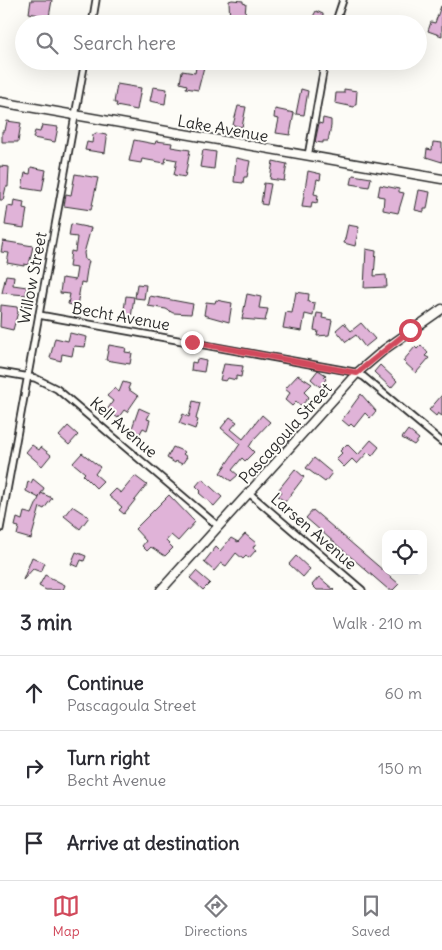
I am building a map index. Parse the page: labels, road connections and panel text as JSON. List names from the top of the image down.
{
  "streets": {
    "street": [
      "Lake Avenue",
      "Willow Street",
      "Becht Avenue",
      "Kell Avenue",
      "Pascagoula Street",
      "Larsen Avenue"
    ]
  },
  "crossings": [
    ["Lake Avenue", "Willow Street"],
    ["Willow Street", "Becht Avenue"],
    ["Willow Street", "Kell Avenue"],
    ["Becht Avenue", "Pascagoula Street"],
    ["Kell Avenue", "Pascagoula Street"],
    ["Pascagoula Street", "Larsen Avenue"]
  ],
  "page": {
    "search": "Search here",
    "heading": ["3 min", "Walk · 210 m"],
    "list": [
      ["Continue", "Pascagoula Street", "60 m"],
      ["Turn right", "Becht Avenue", "150 m"],
      "Arrive at destination"
    ],
    "nav": ["Map", "Directions", "Saved"]
  }
}
